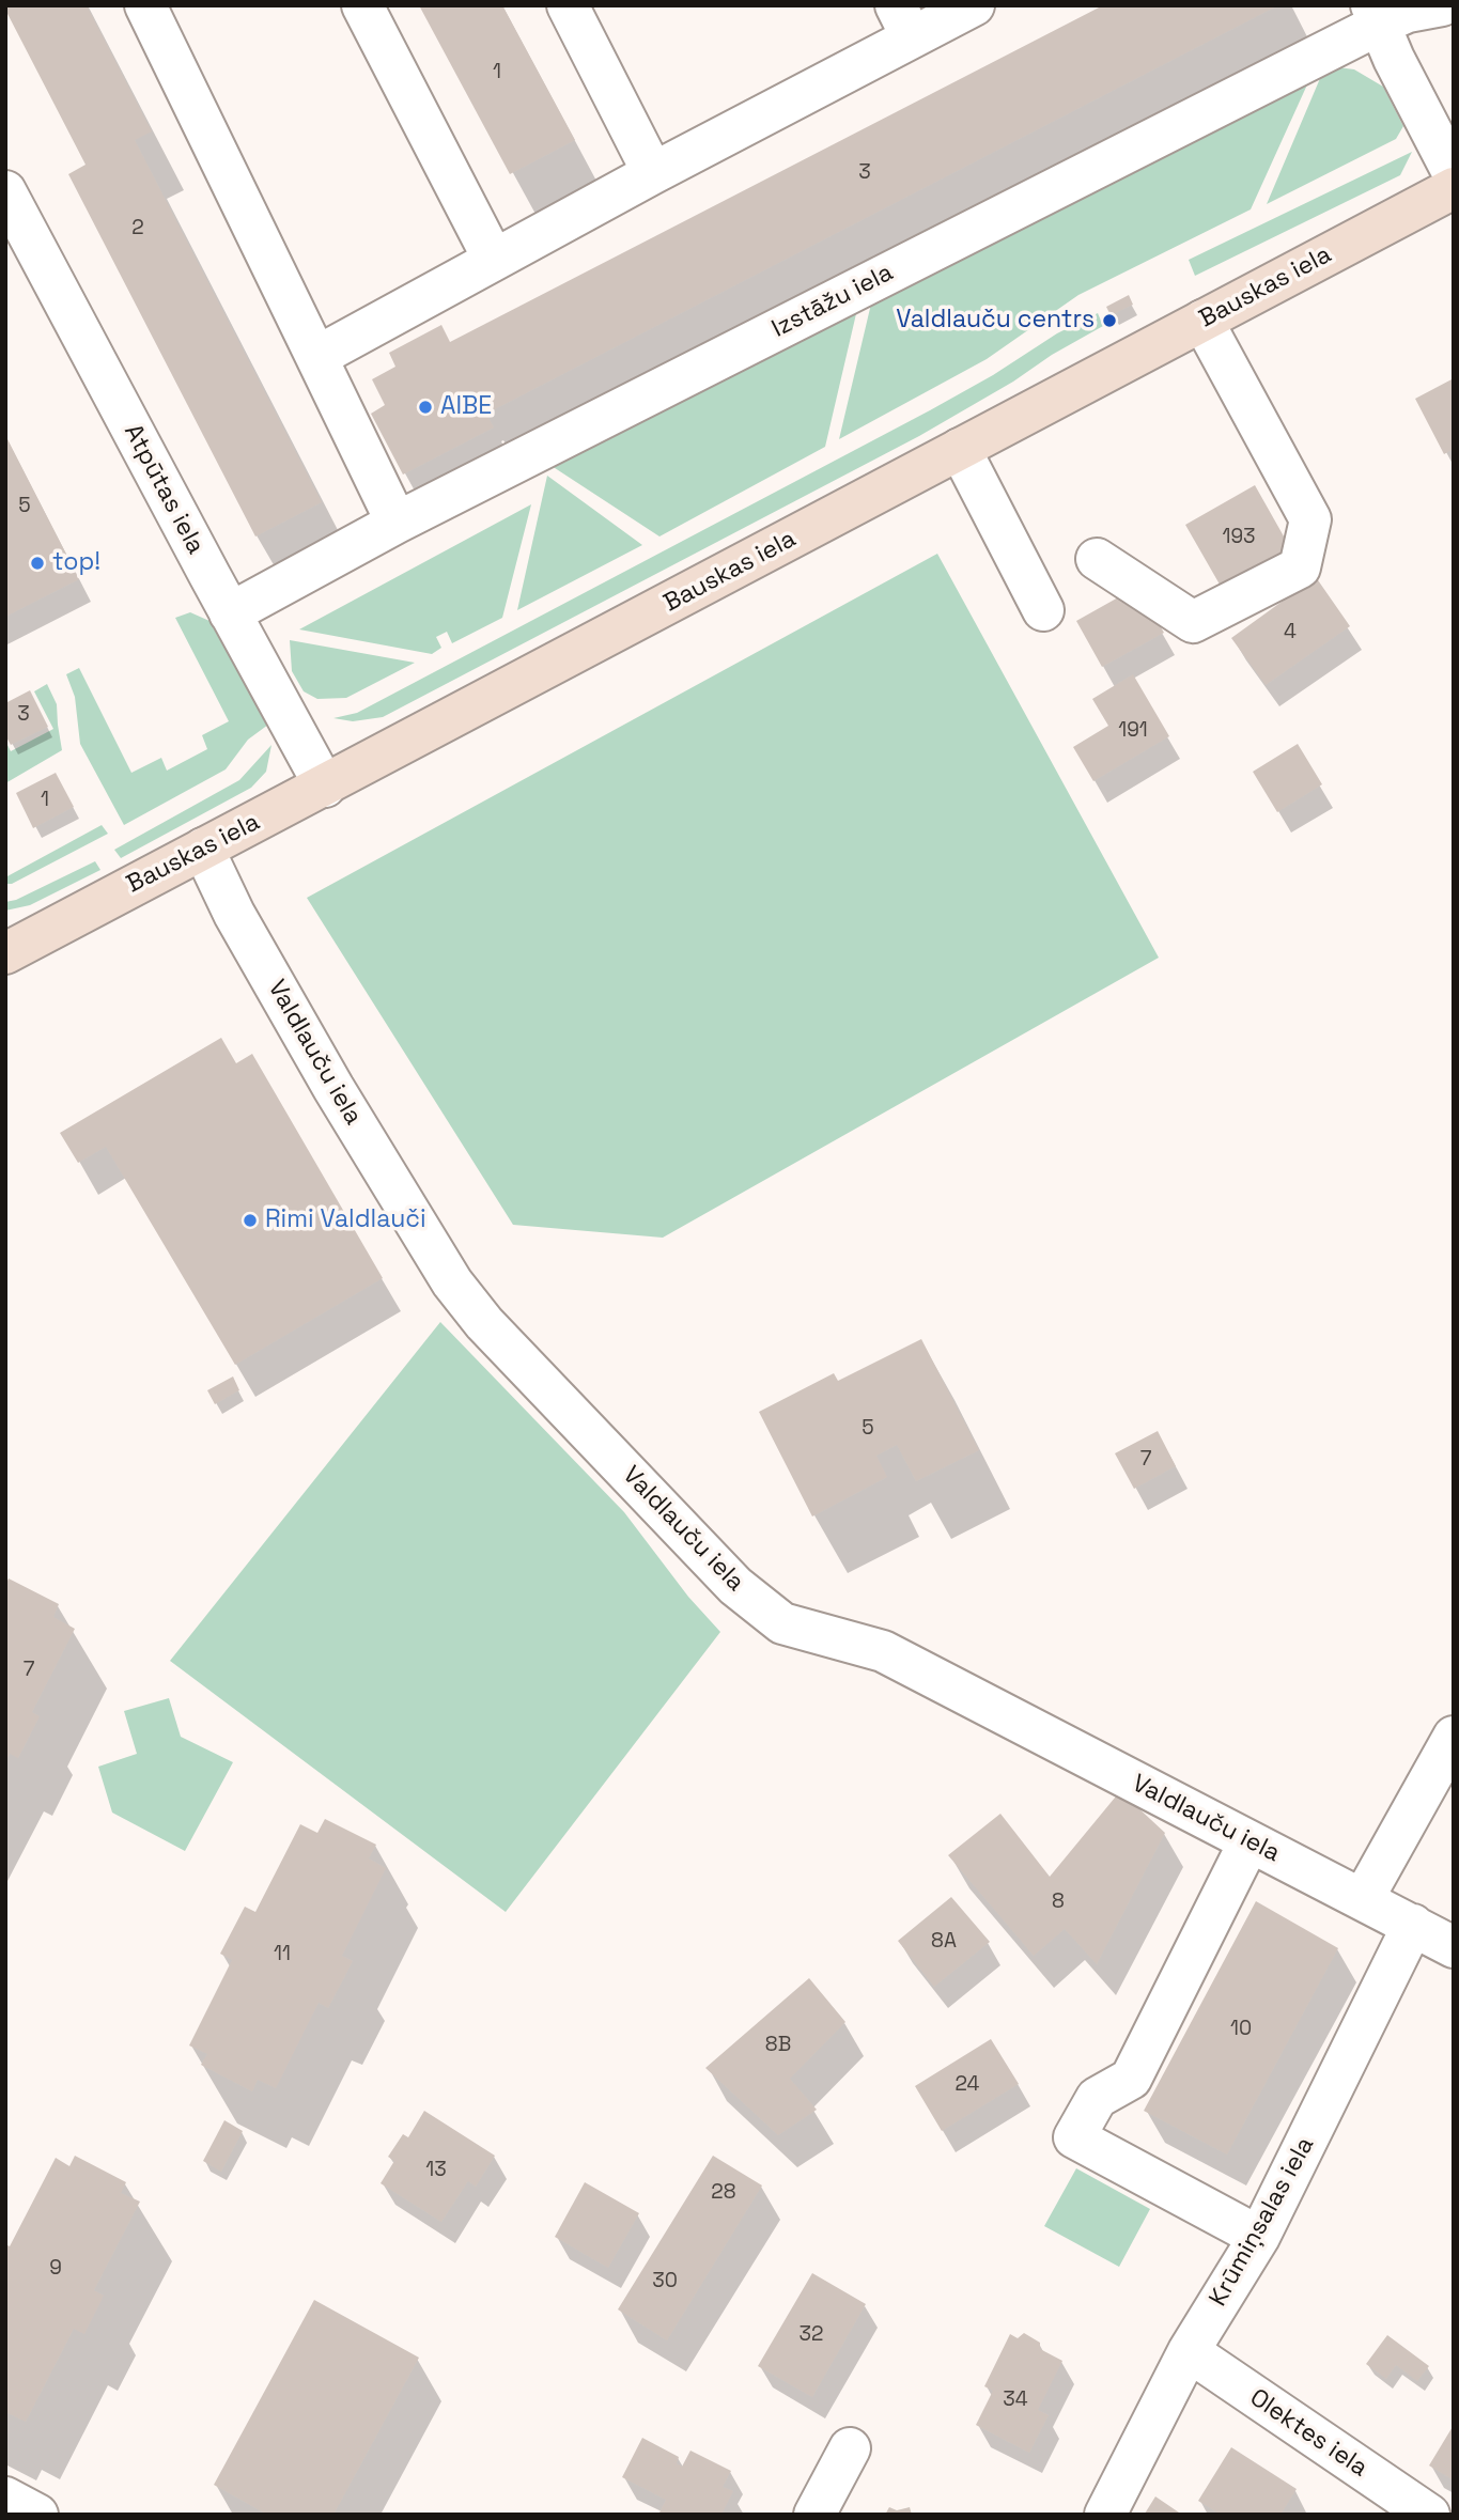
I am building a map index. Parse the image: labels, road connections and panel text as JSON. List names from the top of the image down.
{
  "streets": {
    "main road": ["Bauskas iela"],
    "street": [
      "Izstāžu iela",
      "Atpūtas iela",
      "Valdlauču iela",
      "Krūmiņsalas iela",
      "Olektes iela"
    ]
  },
  "crossings": [
    ["Bauskas iela", "Atpūtas iela"],
    ["Bauskas iela", "Valdlauču iela"],
    ["Izstāžu iela", "Atpūtas iela"],
    ["Valdlauču iela", "Krūmiņsalas iela"],
    ["Krūmiņsalas iela", "Olektes iela"]
  ],
  "places": [
    "Valdlauču centrs",
    "AIBE",
    "top!",
    "Rimi Valdlauči"
  ],
  "house_numbers": [
    "1",
    "3",
    "2",
    "5",
    "193",
    "4",
    "3",
    "191",
    "1",
    "5",
    "7",
    "7",
    "8",
    "8A",
    "11",
    "10",
    "8B",
    "24",
    "13",
    "28",
    "9",
    "30",
    "32",
    "34"
  ]
}
